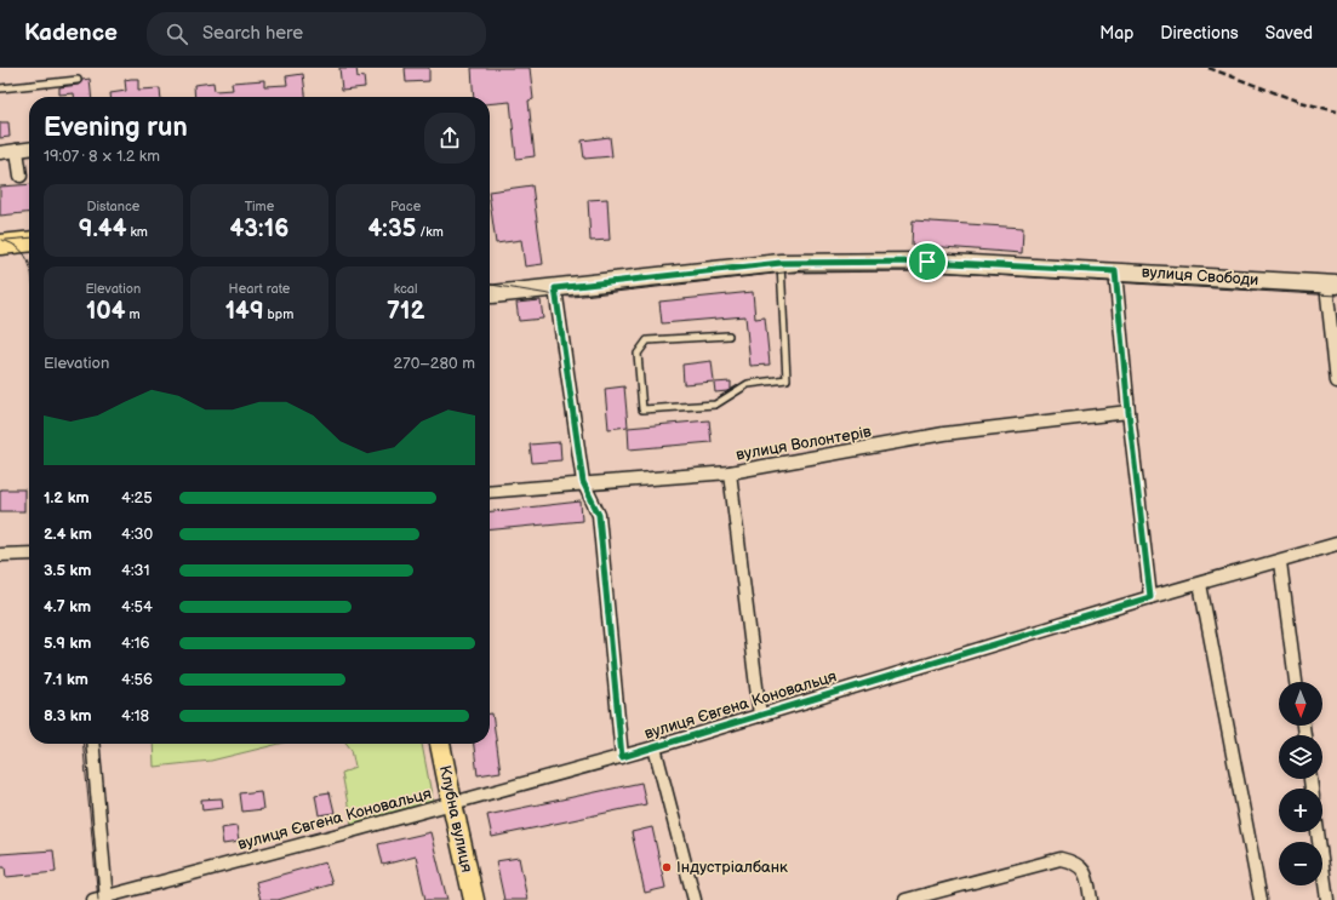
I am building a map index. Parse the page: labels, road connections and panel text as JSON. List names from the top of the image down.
{
  "streets": {
    "main road": ["Клубна вулиця"],
    "street": ["вулиця Свободи", "вулиця Волонтерів", "вулиця Євгена Коновальця"]
  },
  "crossings": [
    ["вулиця Євгена Коновальця", "Клубна вулиця"]
  ],
  "places": ["Індустріалбанк"],
  "north": "bottom",
  "page": {
    "header": "Kadence",
    "search": "Search here",
    "nav": ["Map", "Directions", "Saved"],
    "heading": ["Evening run", "19:07 · 8 × 1.2 km"],
    "stats": [
      ["Distance", "9.44 km"],
      ["Time", "43:16"],
      ["Pace", "4:35 /km"],
      ["Elevation", "104 m"],
      ["Heart rate", "149 bpm"],
      ["kcal", "712"]
    ],
    "chart": ["Elevation", "270–280 m"],
    "list": [
      {
        "name": "1.2 km",
        "note": "4:25"
      },
      {
        "name": "2.4 km",
        "note": "4:30"
      },
      {
        "name": "3.5 km",
        "note": "4:31"
      },
      {
        "name": "4.7 km",
        "note": "4:54"
      },
      {
        "name": "5.9 km",
        "note": "4:16"
      },
      {
        "name": "7.1 km",
        "note": "4:56"
      },
      {
        "name": "8.3 km",
        "note": "4:18"
      }
    ],
    "map_buttons": ["+", "−"]
  }
}
